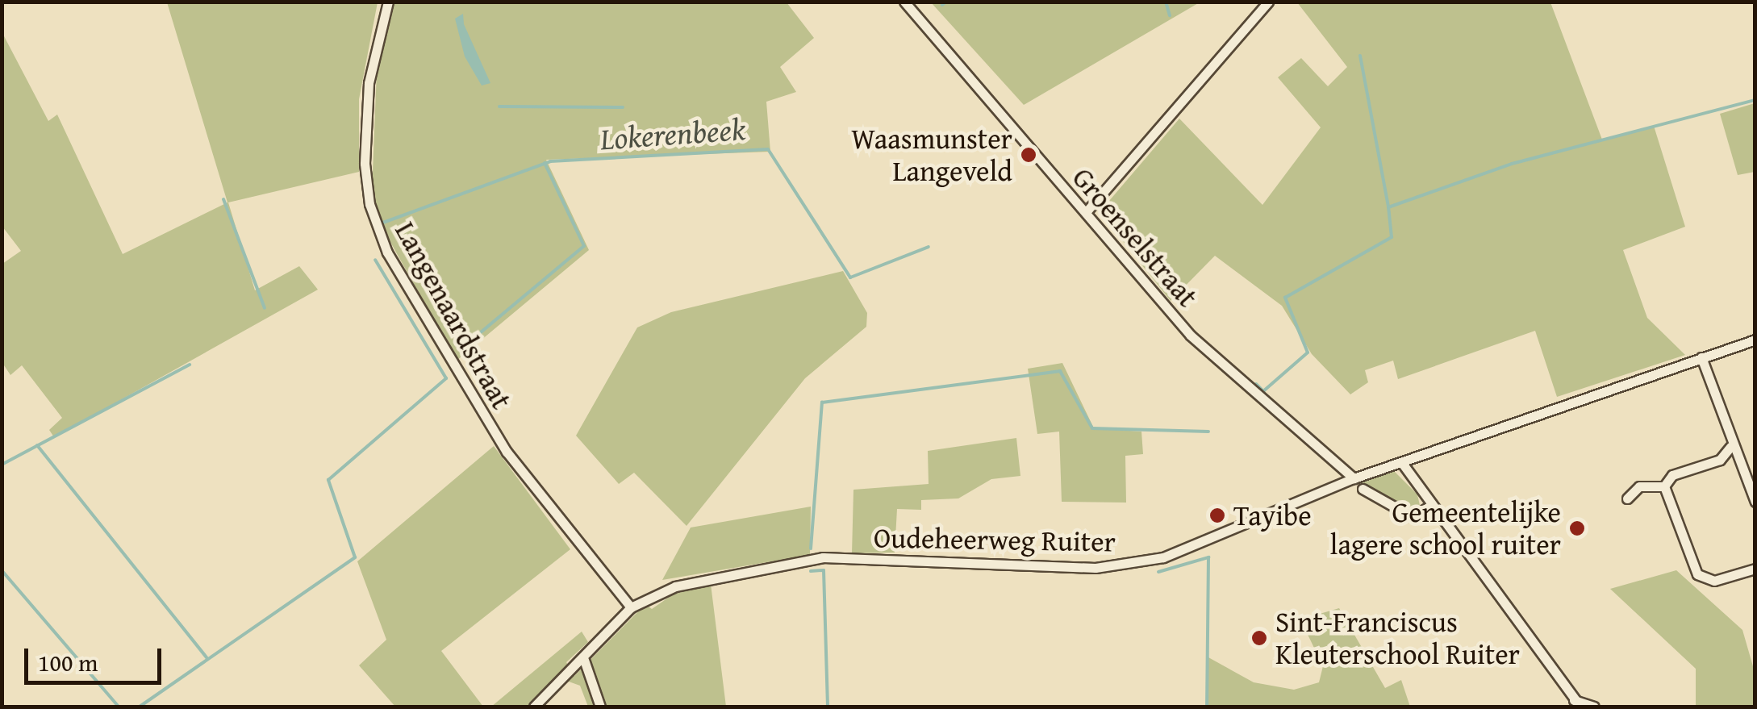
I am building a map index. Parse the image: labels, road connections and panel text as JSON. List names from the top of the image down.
{
  "streets": {
    "street": ["Groenselstraat", "Langenaardstraat", "Oudeheerweg Ruiter"]
  },
  "crossings": [
    ["Groenselstraat", "Oudeheerweg Ruiter"],
    ["Langenaardstraat", "Oudeheerweg Ruiter"]
  ],
  "water": ["Lokerenbeek"],
  "places": [
    "Waasmunster Langeveld",
    "Tayibe",
    "Gemeentelijke lagere school ruiter",
    "Sint-Franciscus Kleuterschool Ruiter"
  ],
  "scale_bar": "100 m"
}
